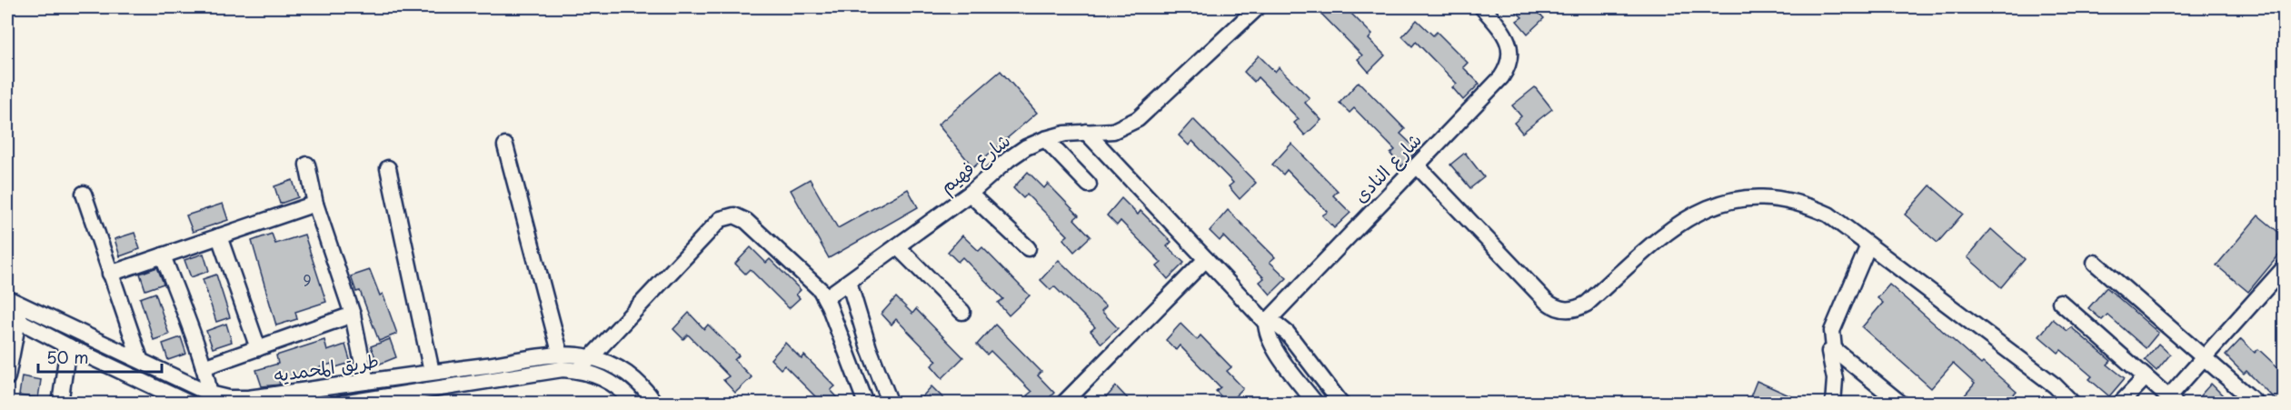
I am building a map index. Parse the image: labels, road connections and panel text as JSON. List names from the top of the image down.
{
  "streets": {
    "street": ["شارع فهيم", "شارع النادى", "طريق المحمديه"]
  },
  "house_numbers": ["9"],
  "scale_bar": "50 m"
}
